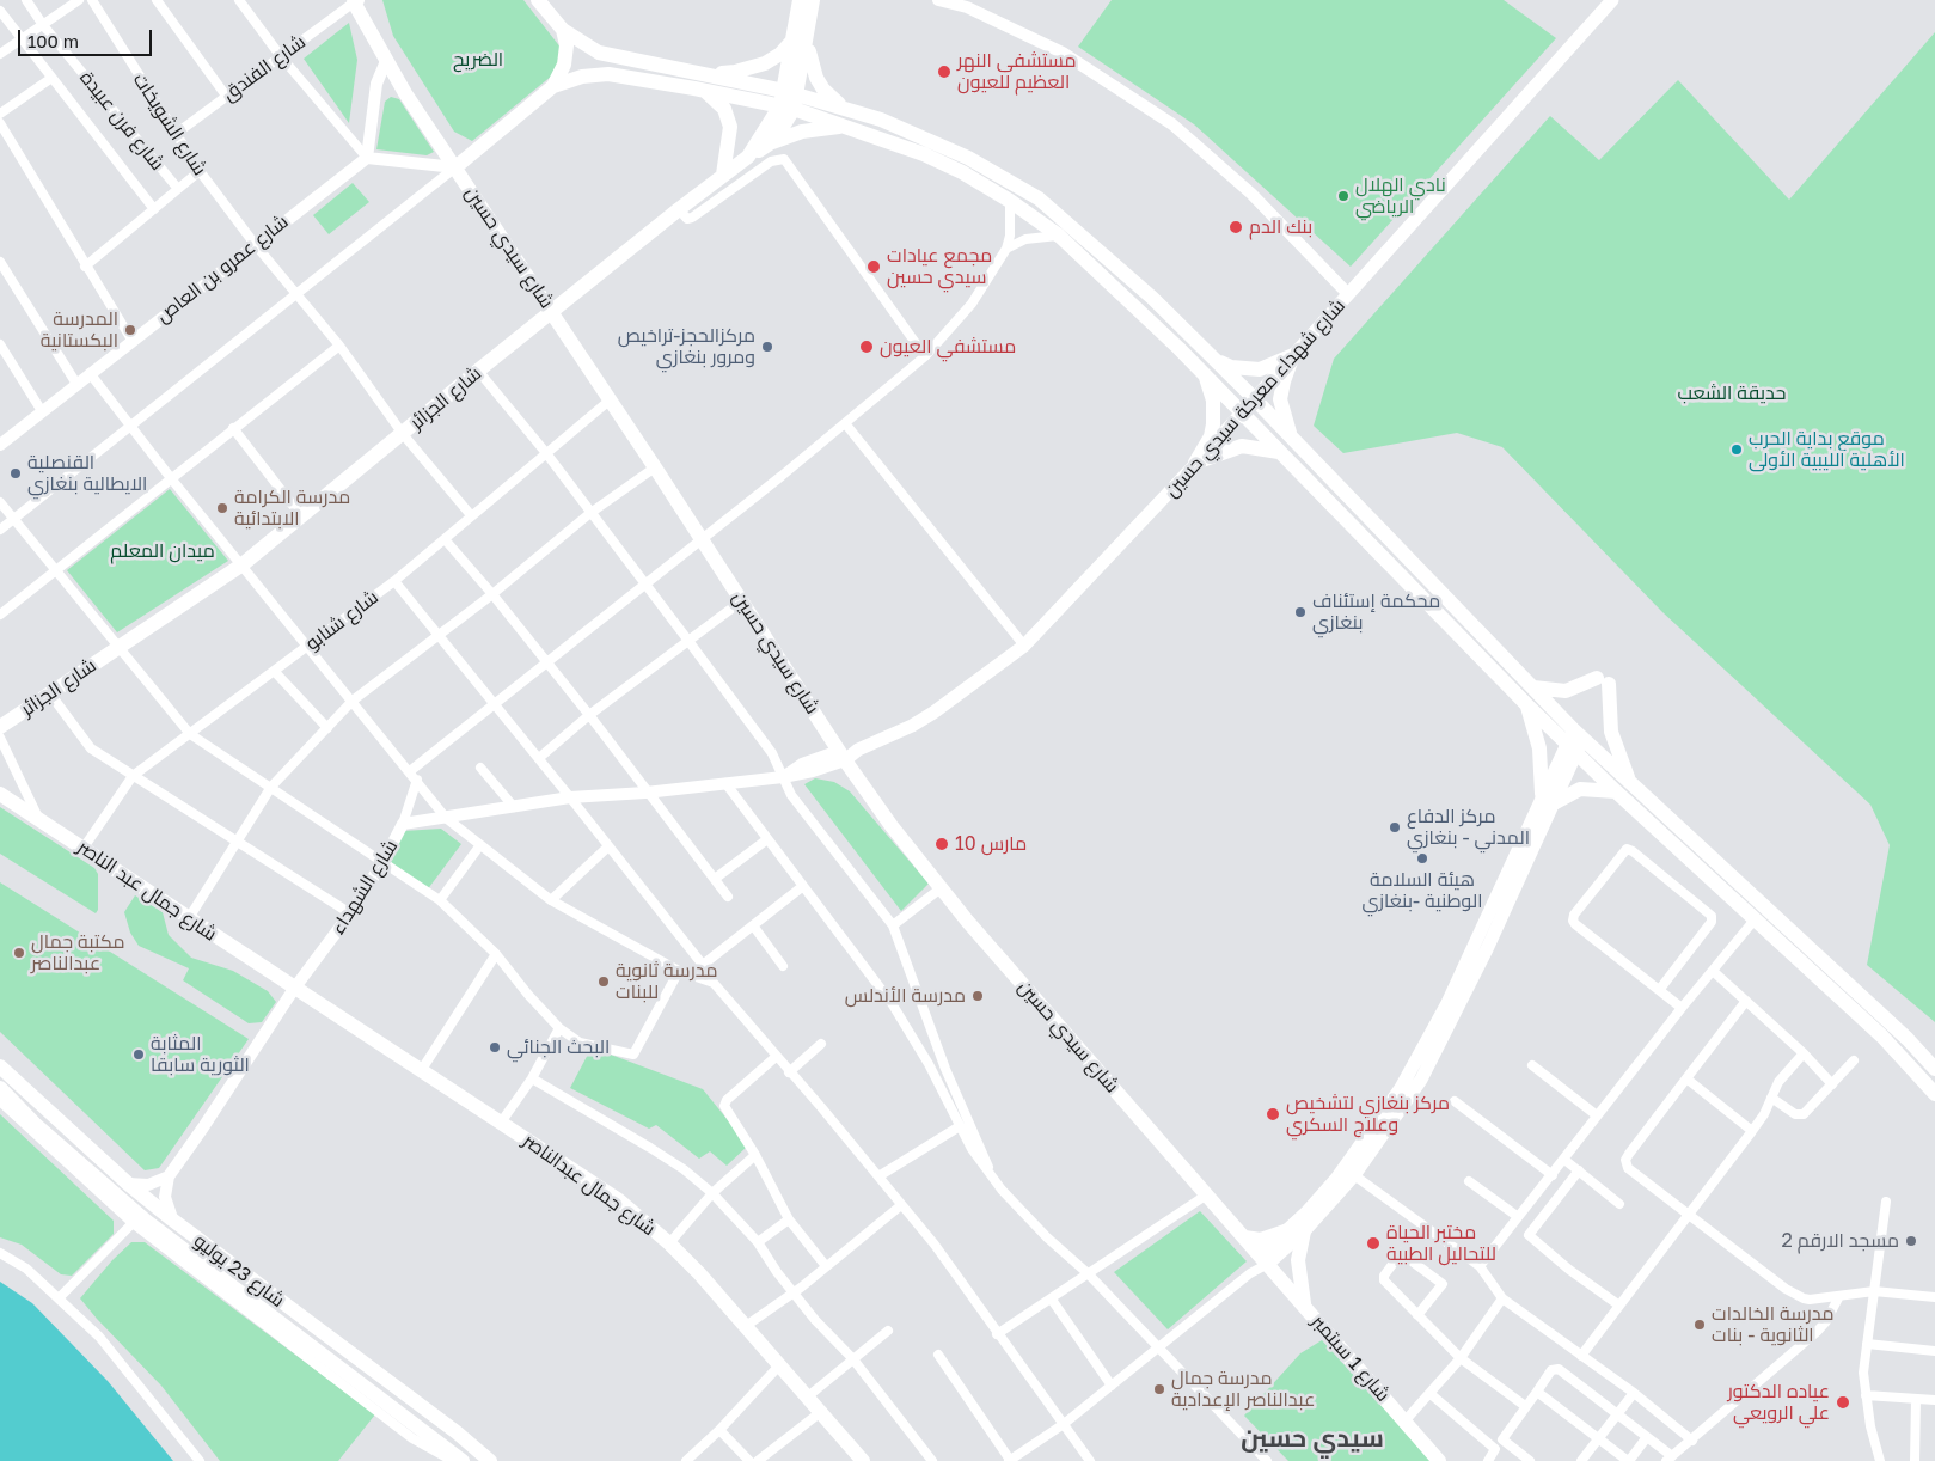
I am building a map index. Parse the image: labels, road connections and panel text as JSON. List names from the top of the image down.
{
  "streets": {
    "main road": [
      "شارع سيدي حسين",
      "شارع الجزائر",
      "شارع شهداء معركة سيدي حسين",
      "شارع جمال عبد الناصر",
      "شارع جمال عبدالناصر",
      "شارع 23 يوليو",
      "شارع 1 سبتمبر"
    ],
    "street": [
      "شارع الفندق",
      "شارع فرن عبيدة",
      "شارع الشويخات",
      "شارع عمرو بن العاص",
      "شارع شنابو",
      "شارع الشهداء"
    ]
  },
  "crossings": [
    ["شارع الفندق", "شارع الشويخات"],
    ["شارع الفندق", "شارع سيدي حسين"],
    ["شارع الشويخات", "شارع عمرو بن العاص"],
    ["شارع الشويخات", "شارع الجزائر"],
    ["شارع الشويخات", "شارع شنابو"],
    ["شارع سيدي حسين", "شارع الجزائر"],
    ["شارع سيدي حسين", "شارع شهداء معركة سيدي حسين"],
    ["شارع سيدي حسين", "شارع شنابو"],
    ["شارع سيدي حسين", "شارع الشهداء"],
    ["شارع سيدي حسين", "شارع 1 سبتمبر"],
    ["شارع شهداء معركة سيدي حسين", "شارع الشهداء"],
    ["شارع شنابو", "شارع جمال عبد الناصر"],
    ["شارع الشهداء", "شارع جمال عبد الناصر"],
    ["شارع الشهداء", "شارع جمال عبدالناصر"],
    ["شارع جمال عبد الناصر", "شارع جمال عبدالناصر"]
  ],
  "districts": ["سيدي حسين"],
  "parks": ["الضريح", "حديقة الشعب", "ميدان المعلم"],
  "places": [
    "مستشفى النهر العظيم للعيون",
    "نادي الهلال الرياضي",
    "بنك الدم",
    "مجمع عيادات سيدي حسين",
    "المدرسة البكستانية",
    "مركزالحجز-تراخيص ومرور بنغازي",
    "مستشفي العيون",
    "موقع بداية الحرب الأهلية الليبية الأولى",
    "القنصلية الايطالية بنغازي",
    "مدرسة الكرامة الابتدائية",
    "محكمة إستئناف بنغازي",
    "مركز الدفاع المدني - بنغازي",
    "10 مارس",
    "هيئة السلامة الوطنية -بنغازي",
    "مكتبة جمال عبدالناصر",
    "مدرسة ثانوية للبنات",
    "مدرسة الأندلس",
    "البحث الجنائي",
    "المثابة الثورية سابقا",
    "مركز بنغازي لتشخيص وعلاج السكري",
    "مسجد الارقم 2",
    "مختبر الحياة للتحاليل الطبية",
    "مدرسة الخالدات الثانوية - بنات",
    "مدرسة جمال عبدالناصر الإعدادية",
    "عياده الدكتور علي الرويعي"
  ],
  "scale_bar": "100 m"
}
